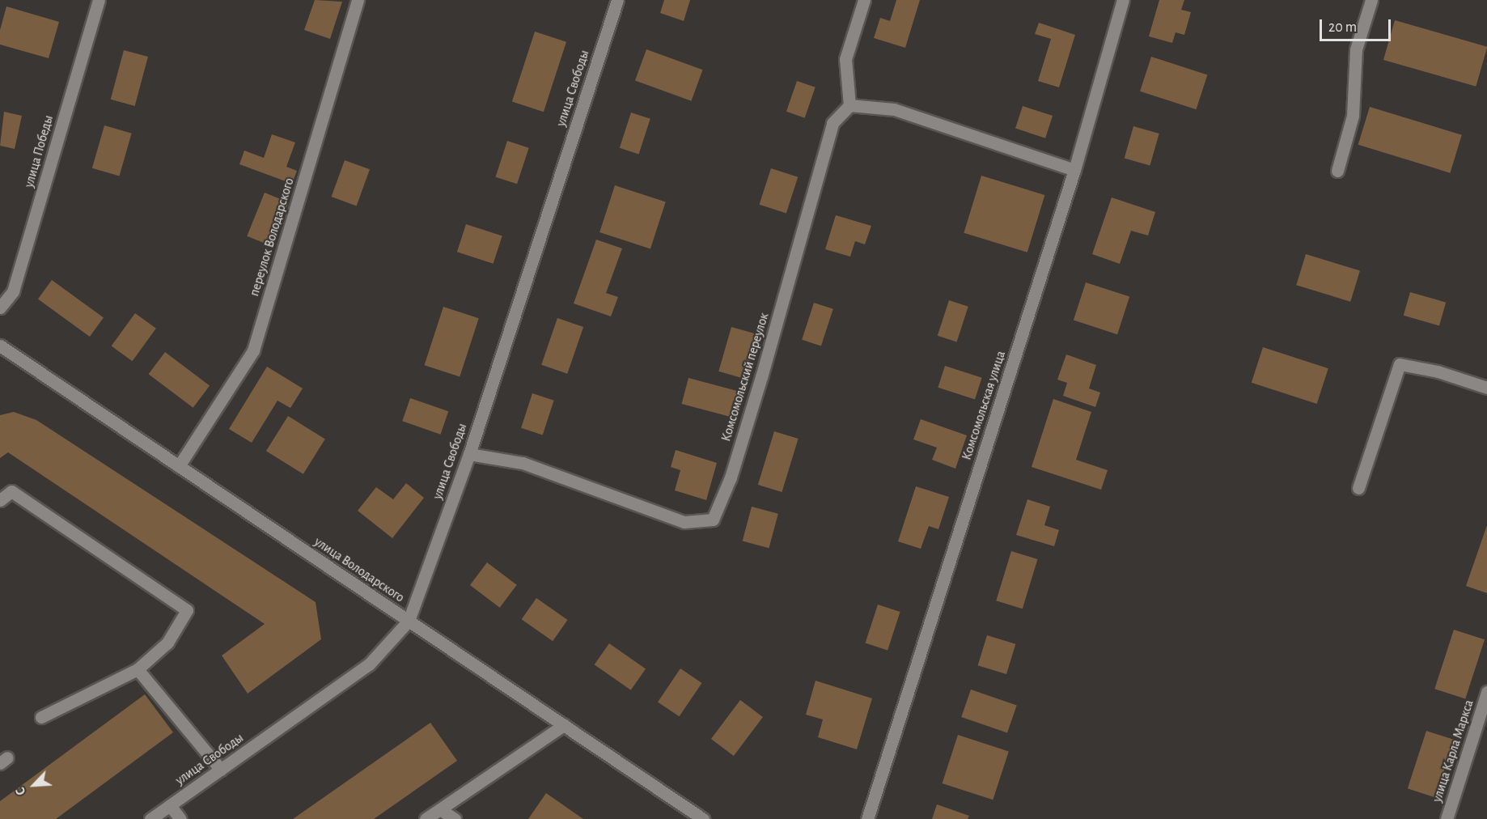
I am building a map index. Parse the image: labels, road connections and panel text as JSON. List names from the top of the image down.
{
  "streets": {
    "street": [
      "улица Свободы",
      "улица Победы",
      "переулок Володарского",
      "Комсомольский переулок",
      "Комсомольская улица",
      "улица Володарского",
      "улица Карла Маркса"
    ]
  },
  "crossings": [
    ["улица Свободы", "Комсомольский переулок"],
    ["улица Свободы", "улица Володарского"],
    ["переулок Володарского", "улица Володарского"]
  ],
  "scale_bar": "20 m",
  "north": "bottom left"
}
